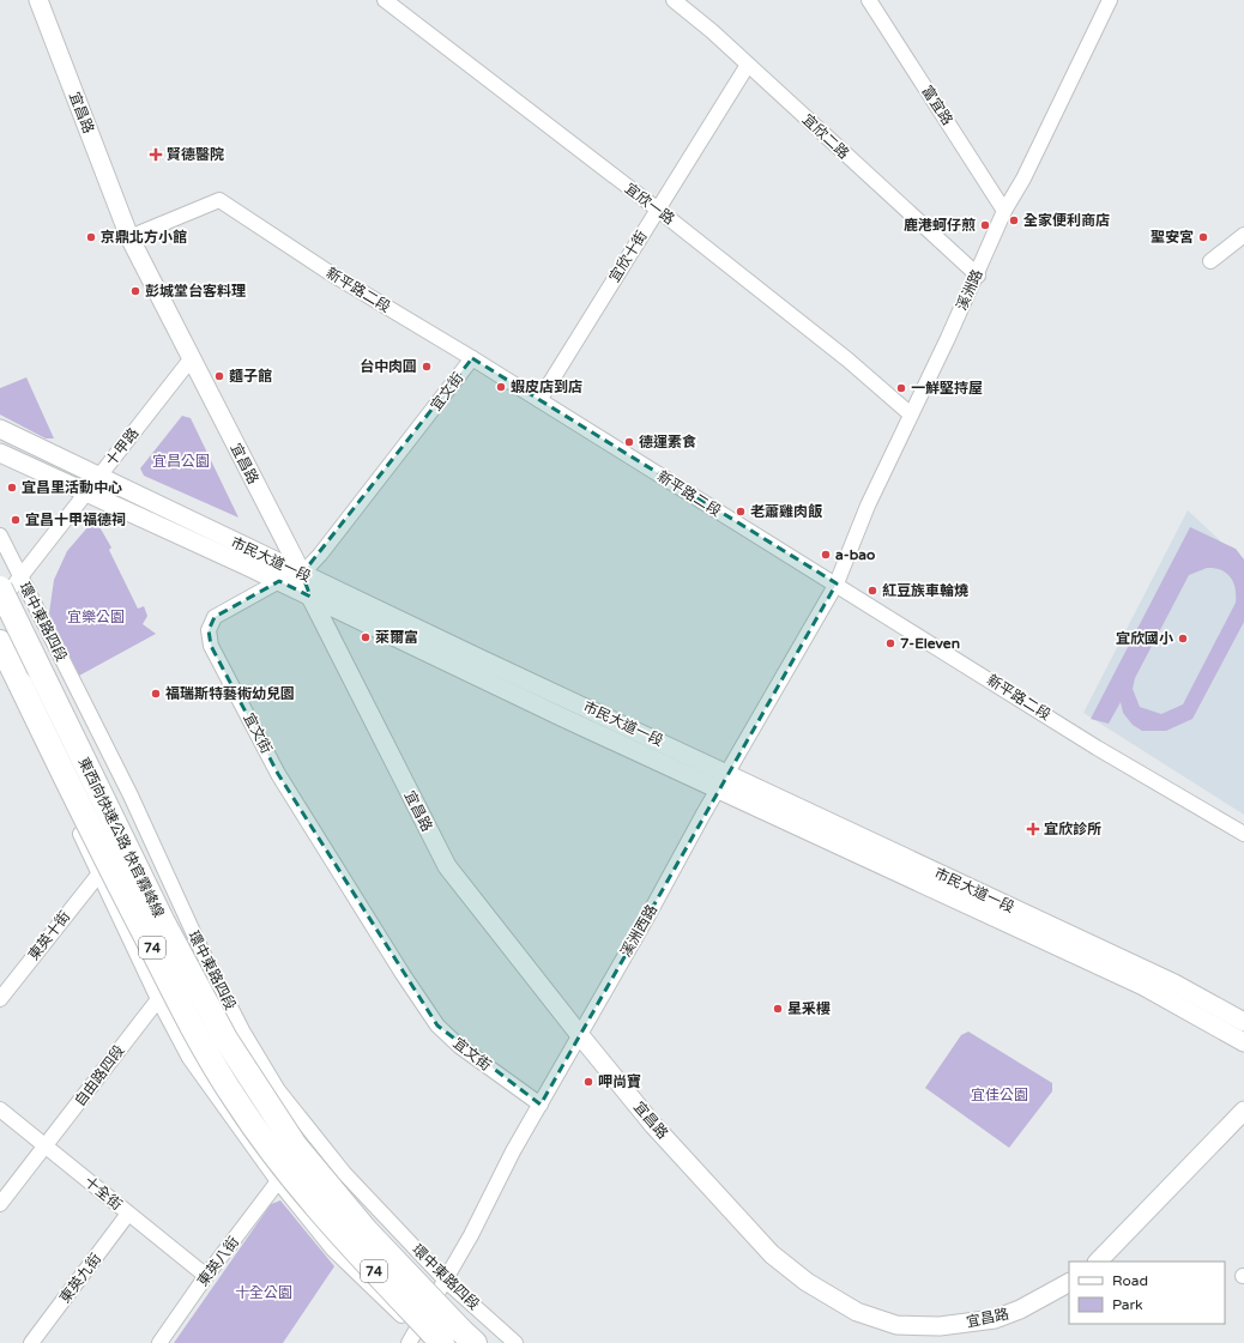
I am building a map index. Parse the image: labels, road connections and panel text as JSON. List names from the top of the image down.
{
  "streets": {
    "highway": ["東西向快速公路 快官霧峰線", "74"],
    "street": [
      "富宜路",
      "宜昌路",
      "宜欣二路",
      "宜欣一路",
      "宜欣十街",
      "新平路二段",
      "溪洲路",
      "宜文街",
      "十甲路",
      "市民大道一段",
      "環中東路四段",
      "溪洲西路",
      "東英十街",
      "自由路四段",
      "十全街",
      "東英八街",
      "東英九街"
    ]
  },
  "crossings": [
    ["富宜路", "溪洲路"],
    ["宜昌路", "新平路二段"],
    ["宜昌路", "宜文街"],
    ["宜昌路", "十甲路"],
    ["宜昌路", "市民大道一段"],
    ["宜昌路", "溪洲西路"],
    ["宜欣二路", "宜欣十街"],
    ["宜欣二路", "溪洲路"],
    ["宜欣一路", "宜欣十街"],
    ["宜欣一路", "溪洲路"],
    ["宜欣十街", "新平路二段"],
    ["新平路二段", "溪洲路"],
    ["新平路二段", "宜文街"],
    ["新平路二段", "溪洲西路"],
    ["溪洲路", "溪洲西路"],
    ["宜文街", "市民大道一段"],
    ["宜文街", "溪洲西路"],
    ["十甲路", "市民大道一段"],
    ["十甲路", "環中東路四段"],
    ["十甲路", "東西向快速公路 快官霧峰線"],
    ["市民大道一段", "溪洲西路"],
    ["環中東路四段", "東西向快速公路 快官霧峰線"],
    ["環中東路四段", "溪洲西路"],
    ["環中東路四段", "自由路四段"],
    ["自由路四段", "十全街"],
    ["十全街", "東英八街"],
    ["十全街", "東英九街"]
  ],
  "parks": [
    "宜昌公園",
    "宜樂公園",
    "宜佳公園",
    "十全公園"
  ],
  "places": {
    "health": ["賢德醫院", "宜欣診所"],
    "other": [
      "全家便利商店",
      "鹿港蚵仔煎",
      "京鼎北方小館",
      "聖安宮",
      "彭城堂台客料理",
      "台中肉圓",
      "麵子館",
      "蝦皮店到店",
      "一鮮堅持屋",
      "德運素食",
      "宜昌里活動中心",
      "老蕭雞肉飯",
      "宜昌十甲福德祠",
      "a-bao",
      "紅豆族車輪燒",
      "萊爾富",
      "宜欣國小",
      "7-Eleven",
      "福瑞斯特藝術幼兒園",
      "星釆樓",
      "呷尚寶"
    ]
  },
  "legend": ["Road", "Park"]
}
